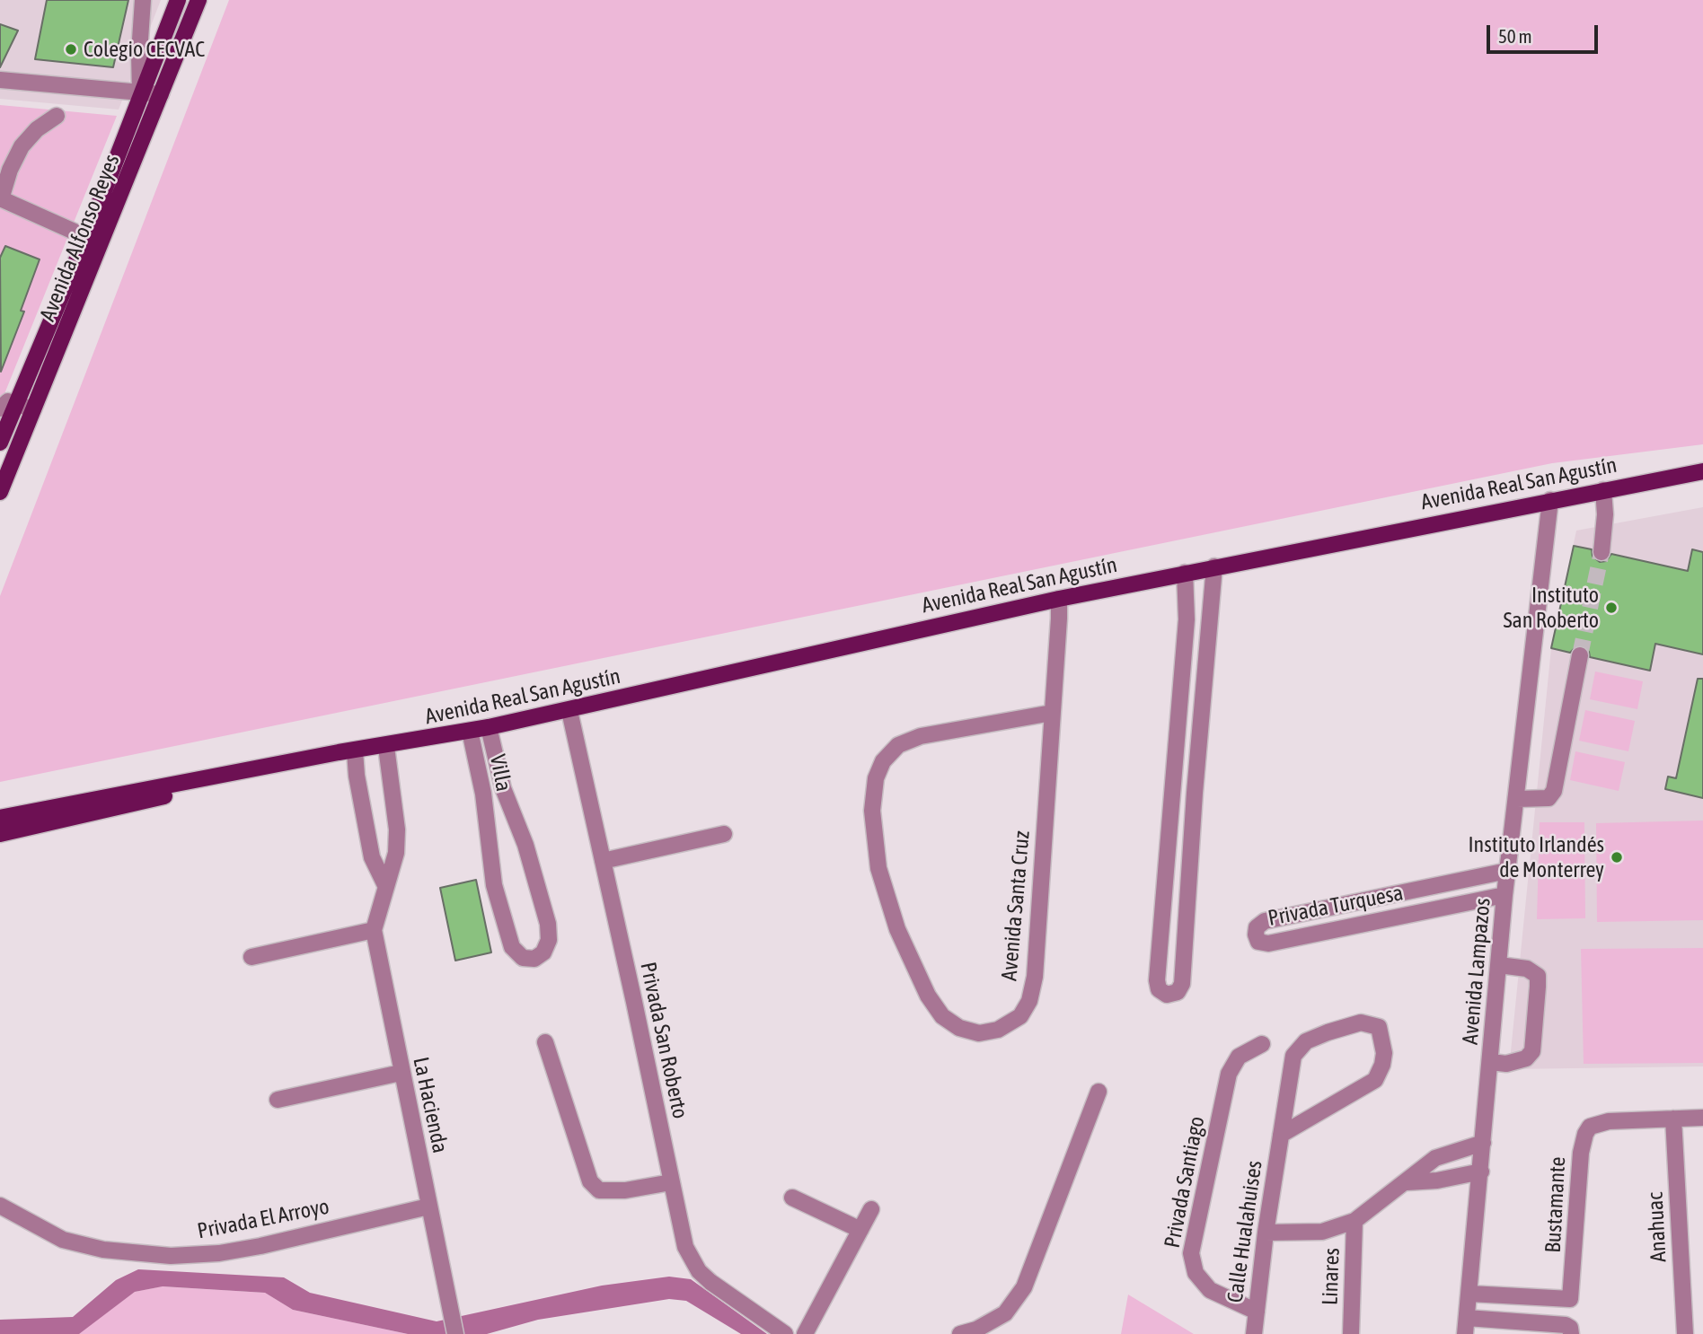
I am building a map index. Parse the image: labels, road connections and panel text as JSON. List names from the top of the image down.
{
  "streets": {
    "main road": ["Avenida Alfonso Reyes", "Avenida Real San Agustín"],
    "street": [
      "Villa",
      "Avenida Santa Cruz",
      "Privada Turquesa",
      "Avenida Lampazos",
      "Privada San Roberto",
      "La Hacienda",
      "Privada Santiago",
      "Bustamante",
      "Privada El Arroyo",
      "Anahuac",
      "Calle Hualahuises",
      "Linares"
    ]
  },
  "crossings": [
    ["Avenida Real San Agustín", "Villa"],
    ["Avenida Real San Agustín", "Avenida Santa Cruz"],
    ["Avenida Real San Agustín", "Avenida Lampazos"],
    ["Avenida Real San Agustín", "Privada San Roberto"],
    ["Avenida Real San Agustín", "La Hacienda"],
    ["Privada Turquesa", "Avenida Lampazos"],
    ["Avenida Lampazos", "Bustamante"],
    ["La Hacienda", "Privada El Arroyo"],
    ["Privada Santiago", "Calle Hualahuises"],
    ["Bustamante", "Anahuac"]
  ],
  "places": ["Colegio CECVAC", "Instituto San Roberto", "Instituto Irlandés de Monterrey"],
  "scale_bar": "50 m"
}
